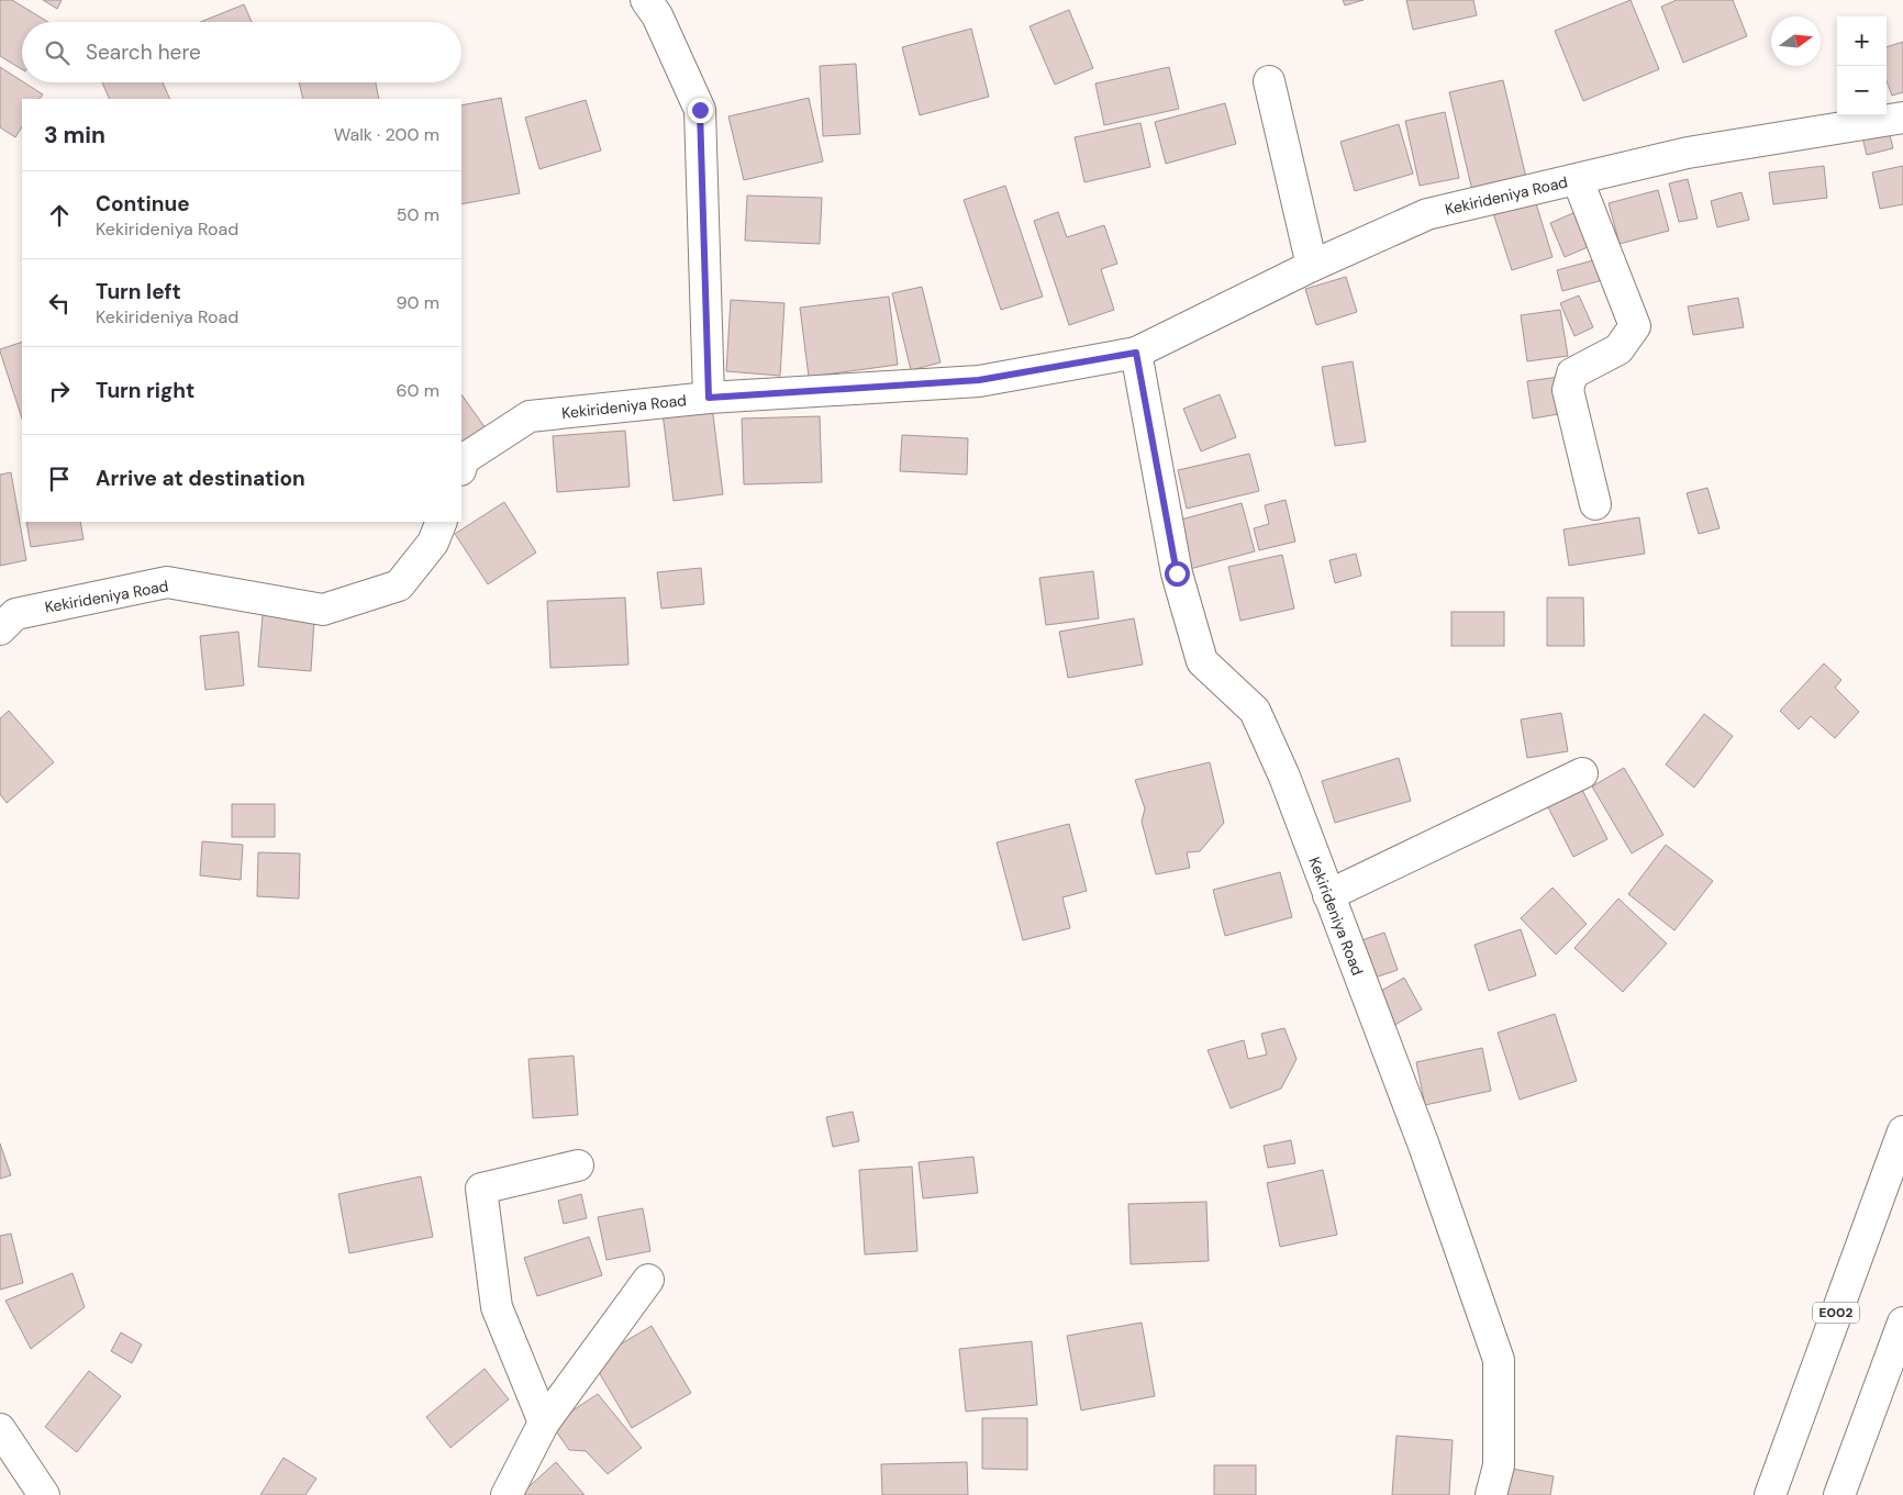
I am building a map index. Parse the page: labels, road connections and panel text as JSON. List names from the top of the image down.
{
  "streets": {
    "main road": ["Kekirideniya Road", "E002"]
  },
  "north": "right",
  "page": {
    "map_buttons": ["+", "−"],
    "search": "Search here",
    "heading": ["3 min", "Walk · 200 m"],
    "list": [
      ["Continue", "Kekirideniya Road", "50 m"],
      ["Turn left", "Kekirideniya Road", "90 m"],
      ["Turn right", "60 m"],
      "Arrive at destination"
    ]
  }
}
